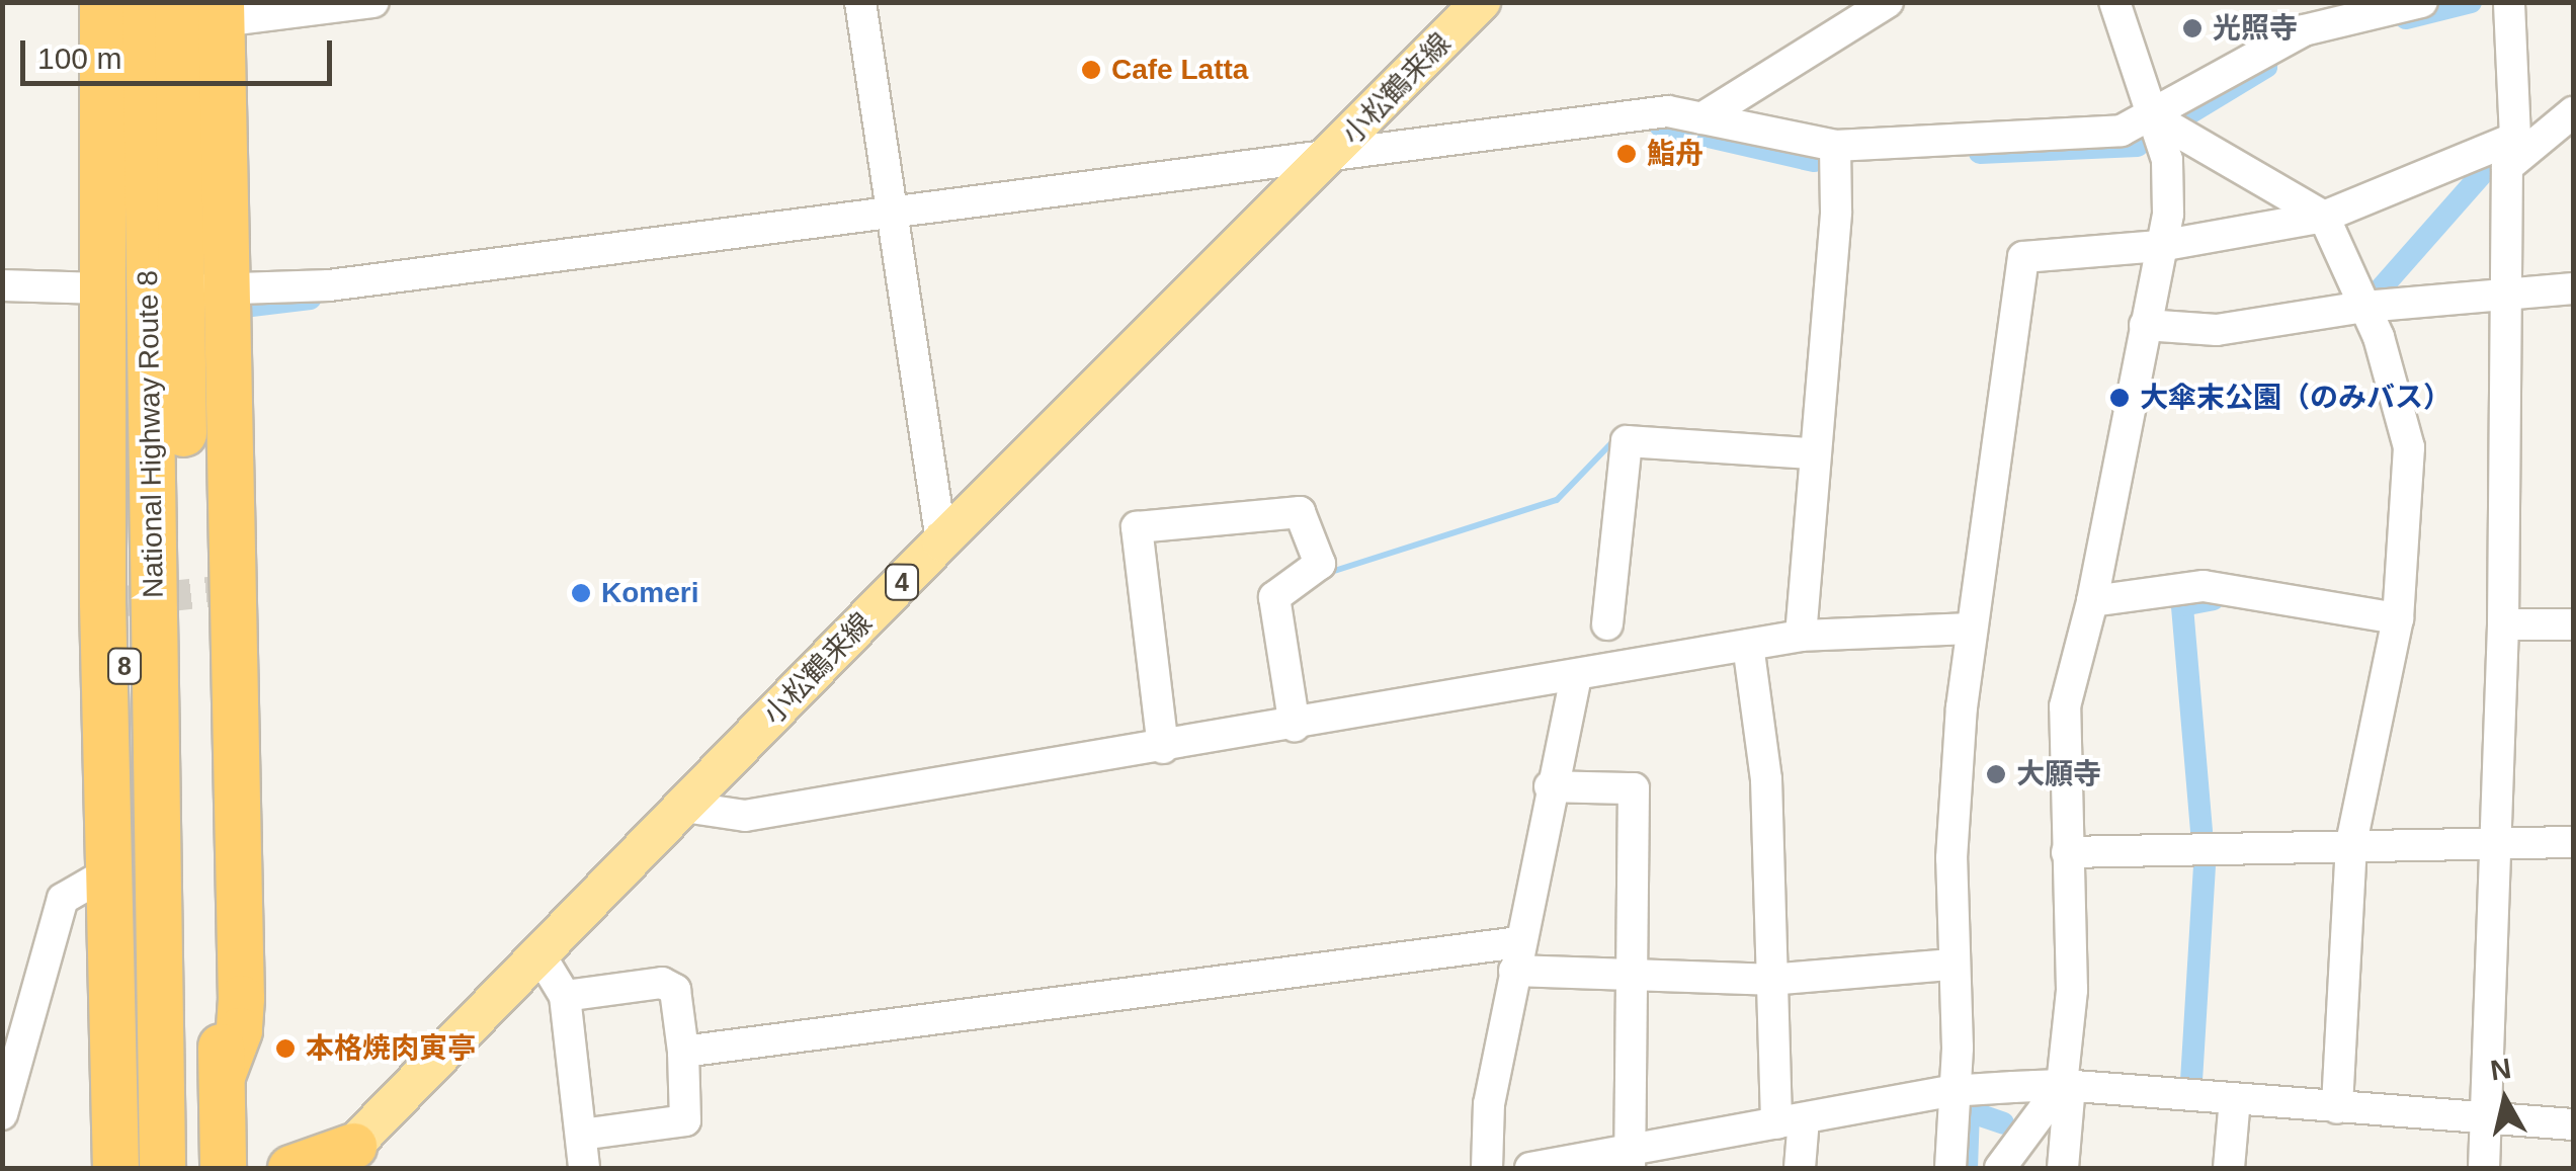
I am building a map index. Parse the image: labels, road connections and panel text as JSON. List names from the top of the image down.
{
  "streets": {
    "highway": ["National Highway Route 8", "8"],
    "main road": ["小松鶴来線", "4"]
  },
  "crossings": [
    ["National Highway Route 8", "8"]
  ],
  "places": [
    "光照寺",
    "Cafe Latta",
    "鮨舟",
    "大傘末公園（のみバス）",
    "Komeri",
    "大願寺",
    "本格焼肉寅亭"
  ],
  "scale_bar": "100 m",
  "north": "top"
}
